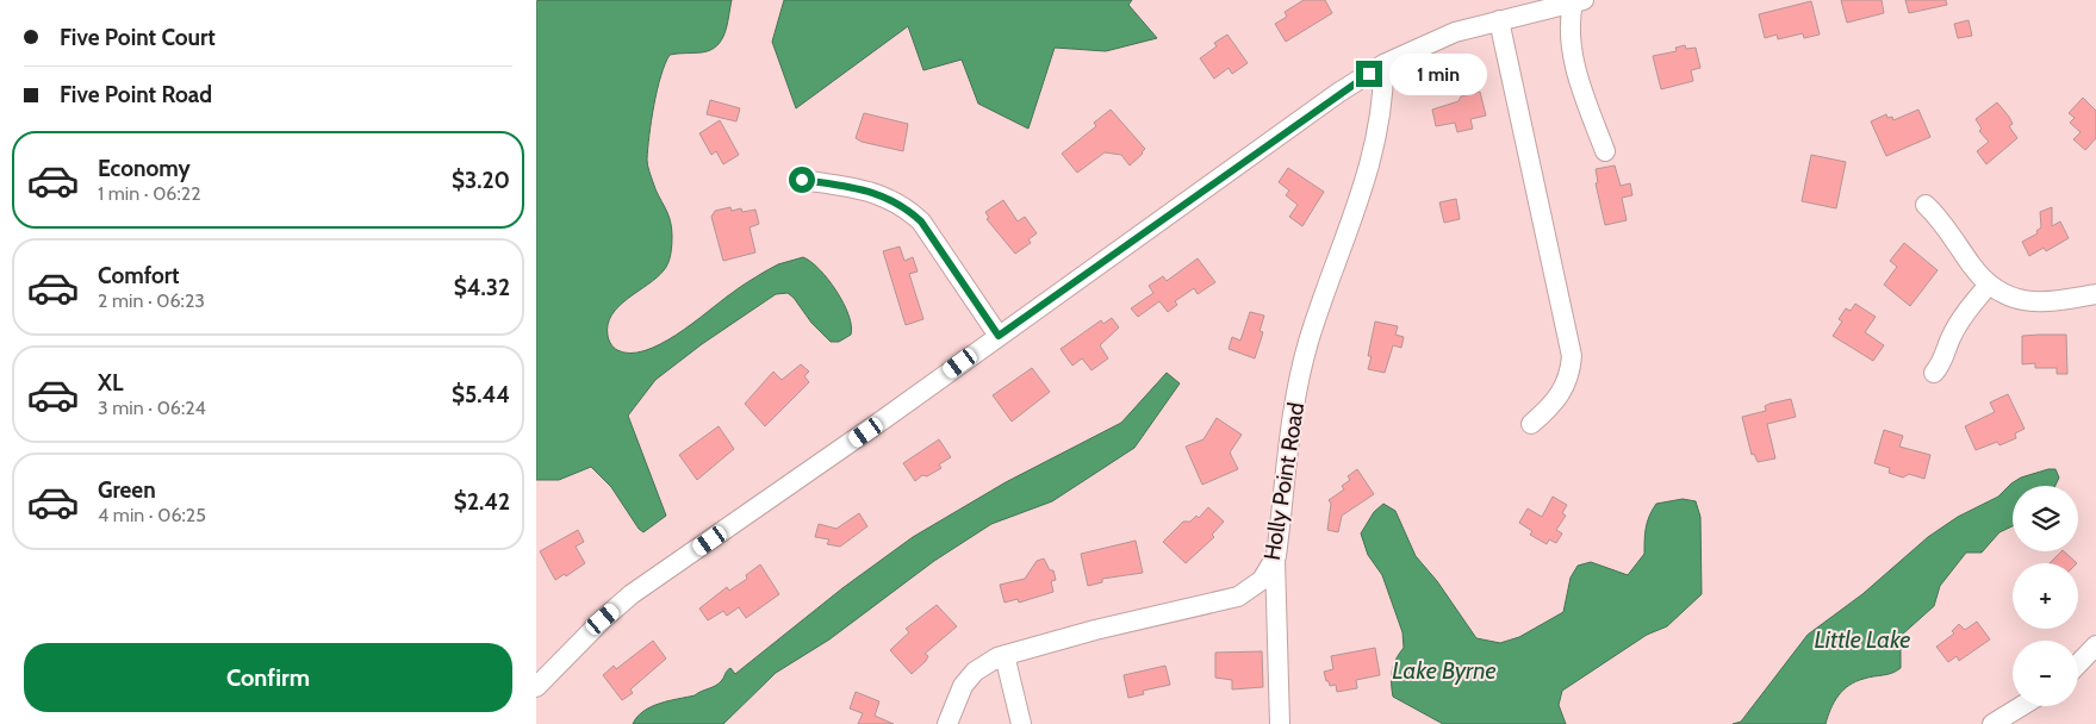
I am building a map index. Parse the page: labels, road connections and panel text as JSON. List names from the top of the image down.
{
  "streets": {
    "street": ["Holly Point Road"]
  },
  "water": ["Little Lake", "Lake Byrne"],
  "page": {
    "banner": ["Five Point Court", "Five Point Road"],
    "bubble": "1 min",
    "list": [
      {
        "name": "Economy",
        "note": "1 min · 06:22",
        "value": "$3.20"
      },
      {
        "name": "Comfort",
        "note": "2 min · 06:23",
        "value": "$4.32"
      },
      {
        "name": "XL",
        "note": "3 min · 06:24",
        "value": "$5.44"
      },
      {
        "name": "Green",
        "note": "4 min · 06:25",
        "value": "$2.42"
      }
    ],
    "map_buttons": ["+", "−"],
    "buttons": "Confirm"
  }
}
